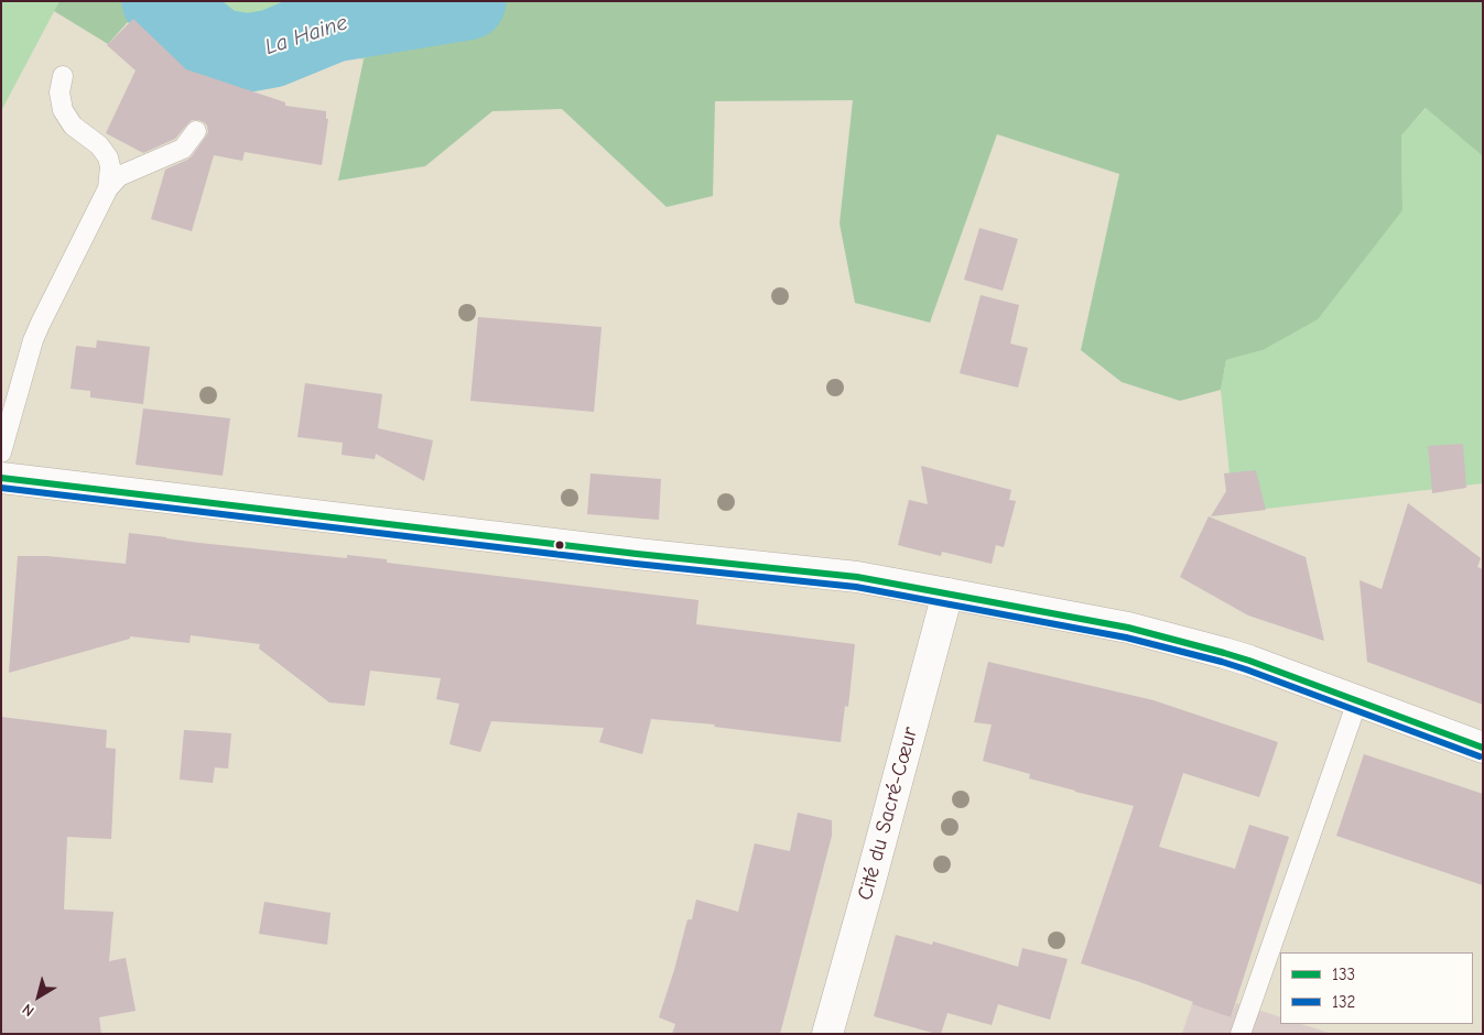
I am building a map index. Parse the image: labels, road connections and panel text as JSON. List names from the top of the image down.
{
  "streets": {
    "street": ["Cité du Sacré-Cœur"]
  },
  "water": ["La Haine"],
  "lines": ["transit line 133", "transit line 132"],
  "legend": ["133", "132"],
  "north": "bottom left"
}
